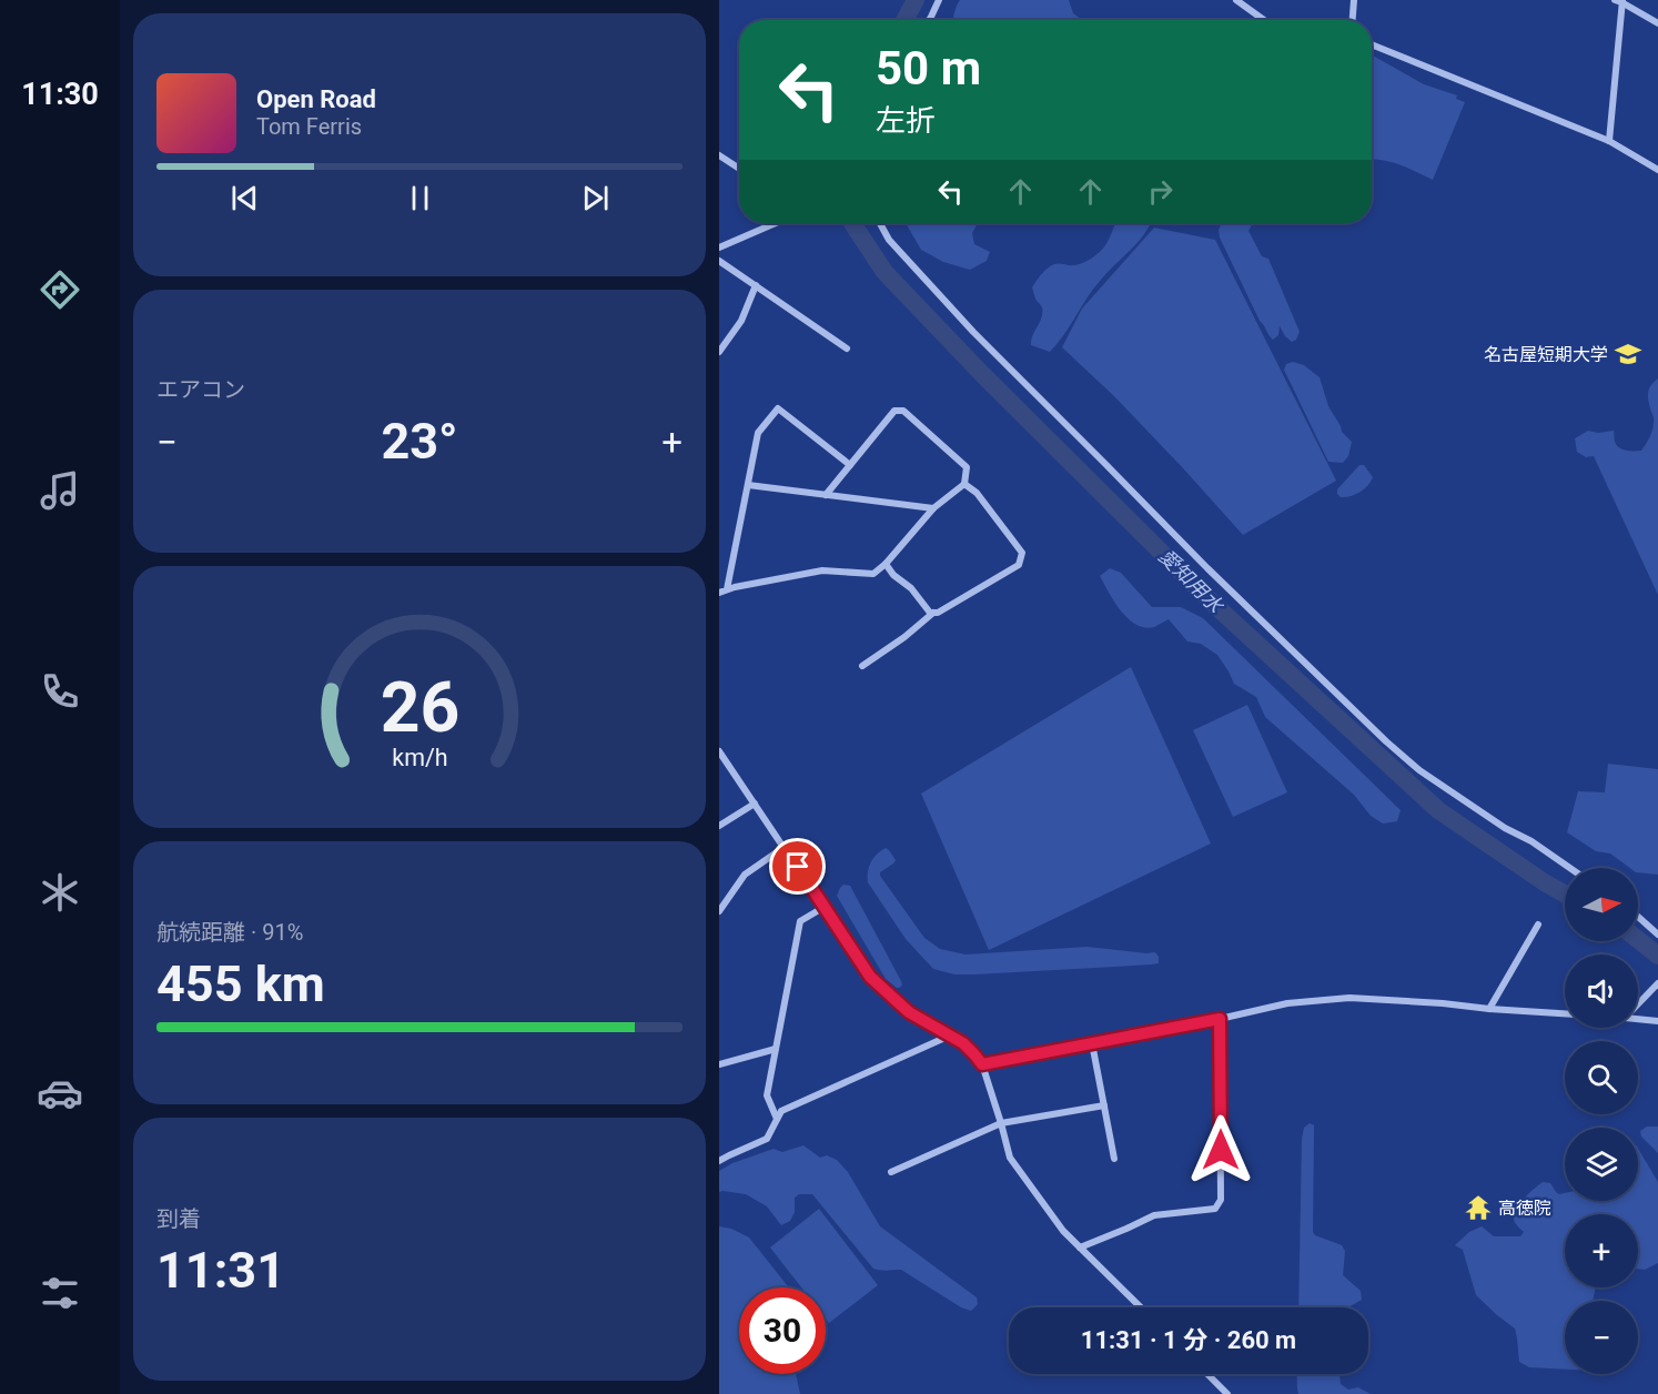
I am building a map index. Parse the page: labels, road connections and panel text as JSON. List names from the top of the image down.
{
  "water": ["愛知用水"],
  "places": {
    "school or university": ["名古屋短期大学"],
    "temple": ["高徳院"]
  },
  "north": "right",
  "page": {
    "tabs": "11:30",
    "turn": ["50 m", "左折"],
    "song": ["Open Road", "Tom Ferris"],
    "tile": [
      "エアコン",
      ["航続距離 · 91%", "455 km"],
      ["到着", "11:31"]
    ],
    "heat": ["−", "23°", "+"],
    "map_buttons": ["+", "−"],
    "limit": "30",
    "trip": "11:31 · 1 分 · 260 m",
    "gauge": ["26", "km/h"]
  }
}
